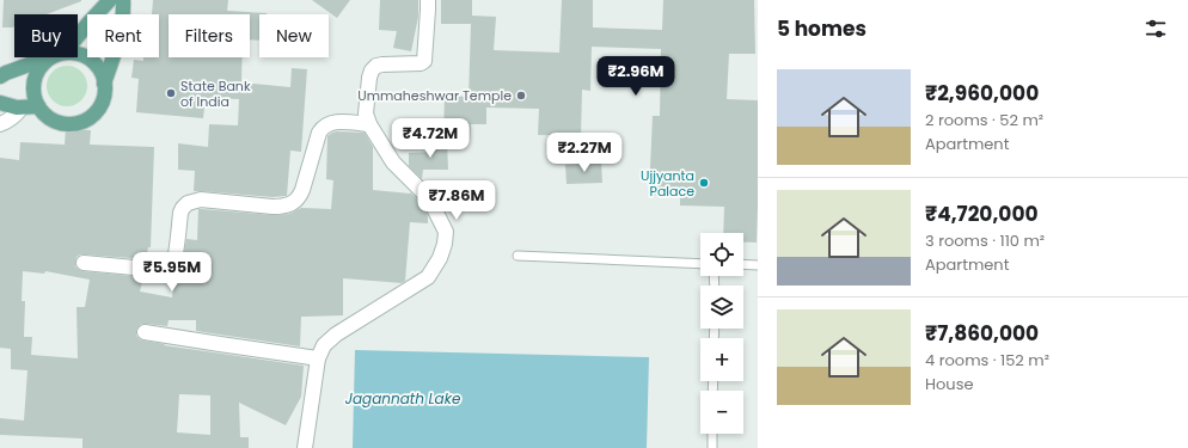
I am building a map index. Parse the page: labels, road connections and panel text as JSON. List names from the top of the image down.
{
  "water": ["Jagannath Lake"],
  "places": ["State Bank of India", "Ummaheshwar Temple", "Ujjyanta Palace"],
  "page": {
    "heading": "5 homes",
    "chip": [
      "Buy",
      "Rent",
      "Filters",
      "New"
    ],
    "price": [
      "₹2.96M",
      "₹4.72M",
      "₹2.27M",
      "₹7.86M",
      "₹5.95M"
    ],
    "list": [
      {
        "name": "₹2,960,000",
        "note": "2 rooms · 52 m² · Apartment"
      },
      {
        "name": "₹4,720,000",
        "note": "3 rooms · 110 m² · Apartment"
      },
      {
        "name": "₹7,860,000",
        "note": "4 rooms · 152 m² · House"
      }
    ],
    "map_buttons": ["+", "−"]
  }
}
